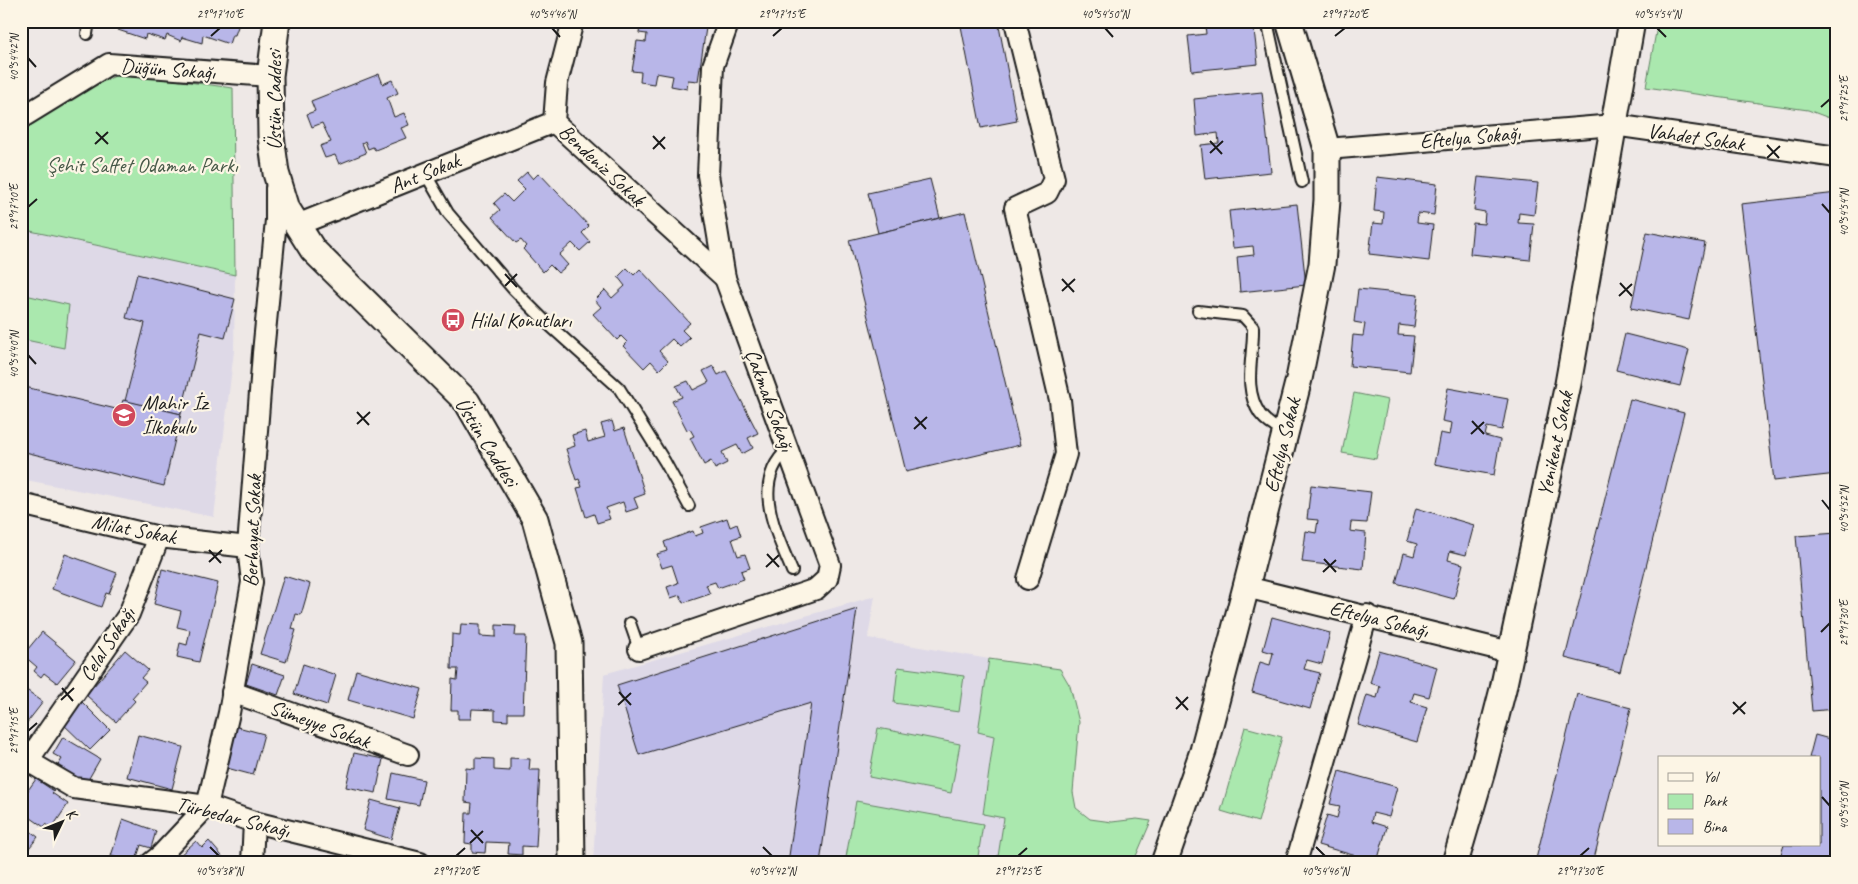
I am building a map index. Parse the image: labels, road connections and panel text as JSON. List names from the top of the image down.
{
  "streets": {
    "street": [
      "Düğün Sokağı",
      "Üstün Caddesi",
      "Eftelya Sokağı",
      "Vahdet Sokak",
      "Bendeniz Sokak",
      "Ant Sokak",
      "Çakmak Sokağı",
      "Yenikent Sokak",
      "Eftelya Sokak",
      "Milat Sokak",
      "Berhayat Sokak",
      "Celal Sokağı",
      "Sümeyye Sokak",
      "Türbedar Sokağı"
    ]
  },
  "crossings": [
    ["Düğün Sokağı", "Üstün Caddesi"],
    ["Üstün Caddesi", "Ant Sokak"],
    ["Üstün Caddesi", "Berhayat Sokak"],
    ["Eftelya Sokağı", "Vahdet Sokak"],
    ["Eftelya Sokağı", "Yenikent Sokak"],
    ["Eftelya Sokağı", "Eftelya Sokak"],
    ["Vahdet Sokak", "Yenikent Sokak"],
    ["Bendeniz Sokak", "Ant Sokak"],
    ["Bendeniz Sokak", "Çakmak Sokağı"],
    ["Milat Sokak", "Berhayat Sokak"],
    ["Milat Sokak", "Celal Sokağı"],
    ["Berhayat Sokak", "Sümeyye Sokak"],
    ["Berhayat Sokak", "Türbedar Sokağı"],
    ["Celal Sokağı", "Türbedar Sokağı"]
  ],
  "parks": ["Şehit Saffet Odaman Parkı"],
  "places": {
    "bus stop": ["Hilal Konutları"],
    "school or university": ["Mahir İz İlkokulu"]
  },
  "legend": ["Yol", "Park", "Bina"],
  "north": "top right",
  "coordinates": [
    "29°17'10\"E",
    "40°54'46\"N",
    "29°17'15\"E",
    "40°54'50\"N",
    "29°17'20\"E",
    "40°54'54\"N",
    "40°54'42\"N",
    "29°17'25\"E",
    "40°54'40\"N",
    "40°54'52\"N",
    "29°17'30\"E",
    "40°54'38\"N"
  ]
}
